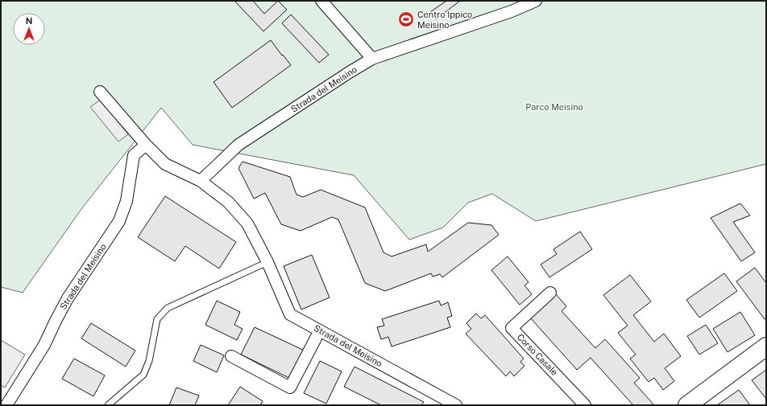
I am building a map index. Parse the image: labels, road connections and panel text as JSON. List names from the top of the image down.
{
  "streets": {
    "street": ["Strada del Meisino", "Corso Casale"]
  },
  "parks": ["Parco Meisino"],
  "places": {
    "sports": ["Centro Ippico Meisino"]
  },
  "north": "top"
}
